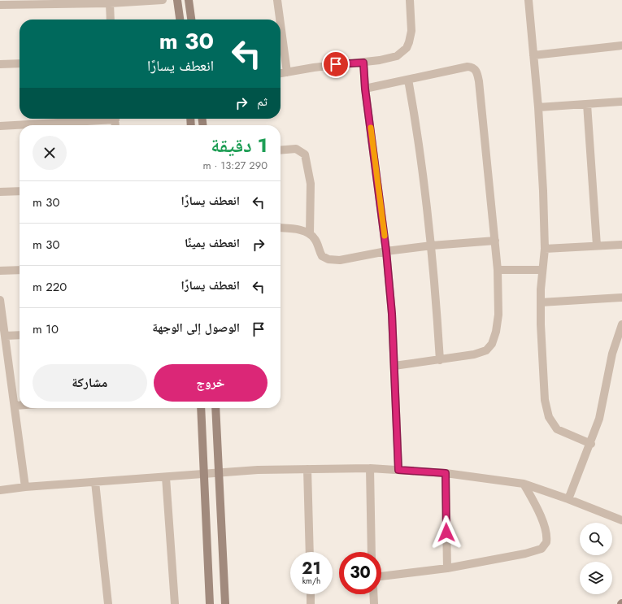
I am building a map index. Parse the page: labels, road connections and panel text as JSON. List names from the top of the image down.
{
  "page": {
    "turn": ["30 m", "انعطف يسارًا"],
    "then": "ثم",
    "heading": ["1 دقيقة", "290 m · 13:27"],
    "list": [
      {
        "name": "انعطف يسارًا",
        "value": "30 m"
      },
      {
        "name": "انعطف يمينًا",
        "value": "30 m"
      },
      {
        "name": "انعطف يسارًا",
        "value": "220 m"
      },
      {
        "name": "الوصول إلى الوجهة",
        "value": "10 m"
      }
    ],
    "buttons": ["خروج", "مشاركة"],
    "speed": "21 km/h",
    "limit": "30"
  }
}
